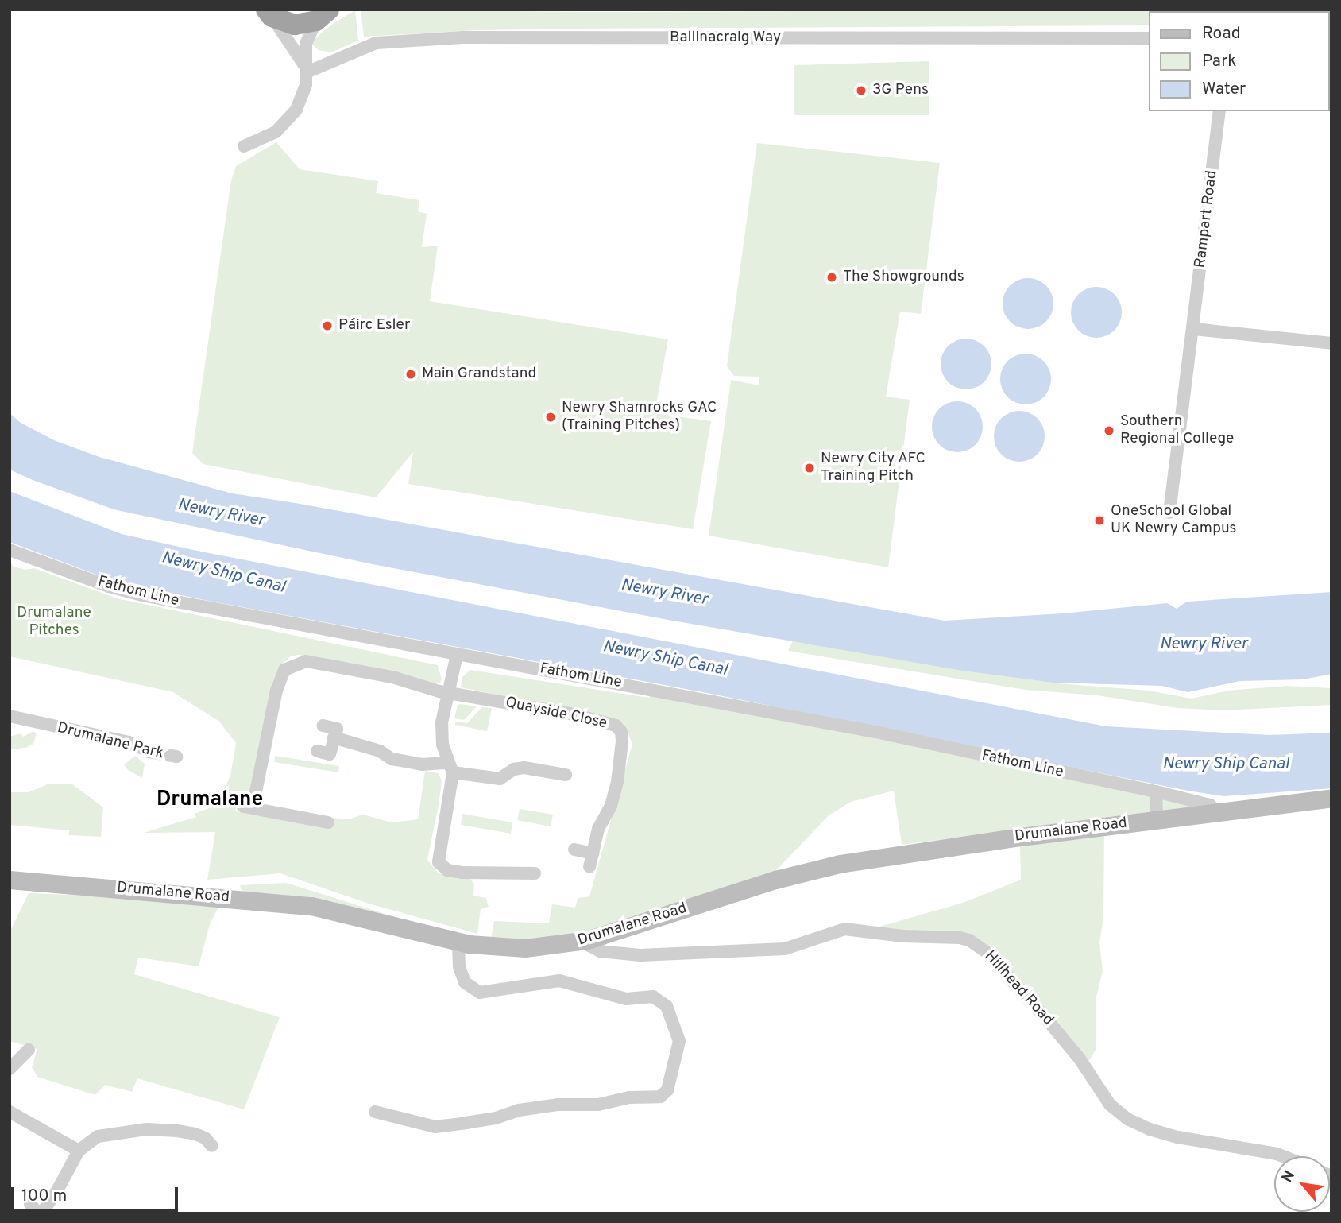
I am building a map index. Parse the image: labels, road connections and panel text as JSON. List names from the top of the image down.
{
  "streets": {
    "main road": ["Drumalane Road"],
    "street": [
      "Ballinacraig Way",
      "Rampart Road",
      "Fathom Line",
      "Quayside Close",
      "Drumalane Park",
      "Hillhead Road"
    ]
  },
  "crossings": [
    ["Fathom Line", "Drumalane Road"],
    ["Drumalane Road", "Hillhead Road"]
  ],
  "districts": ["Drumalane"],
  "water": ["Newry River", "Newry Ship Canal"],
  "parks": ["Drumalane Pitches"],
  "places": [
    "3G Pens",
    "The Showgrounds",
    "Páirc Esler",
    "Main Grandstand",
    "Newry Shamrocks GAC (Training Pitches)",
    "Southern Regional College",
    "Newry City AFC Training Pitch",
    "OneSchool Global UK Newry Campus"
  ],
  "legend": ["Road", "Park", "Water"],
  "scale_bar": "100 m",
  "north": "top left"
}
